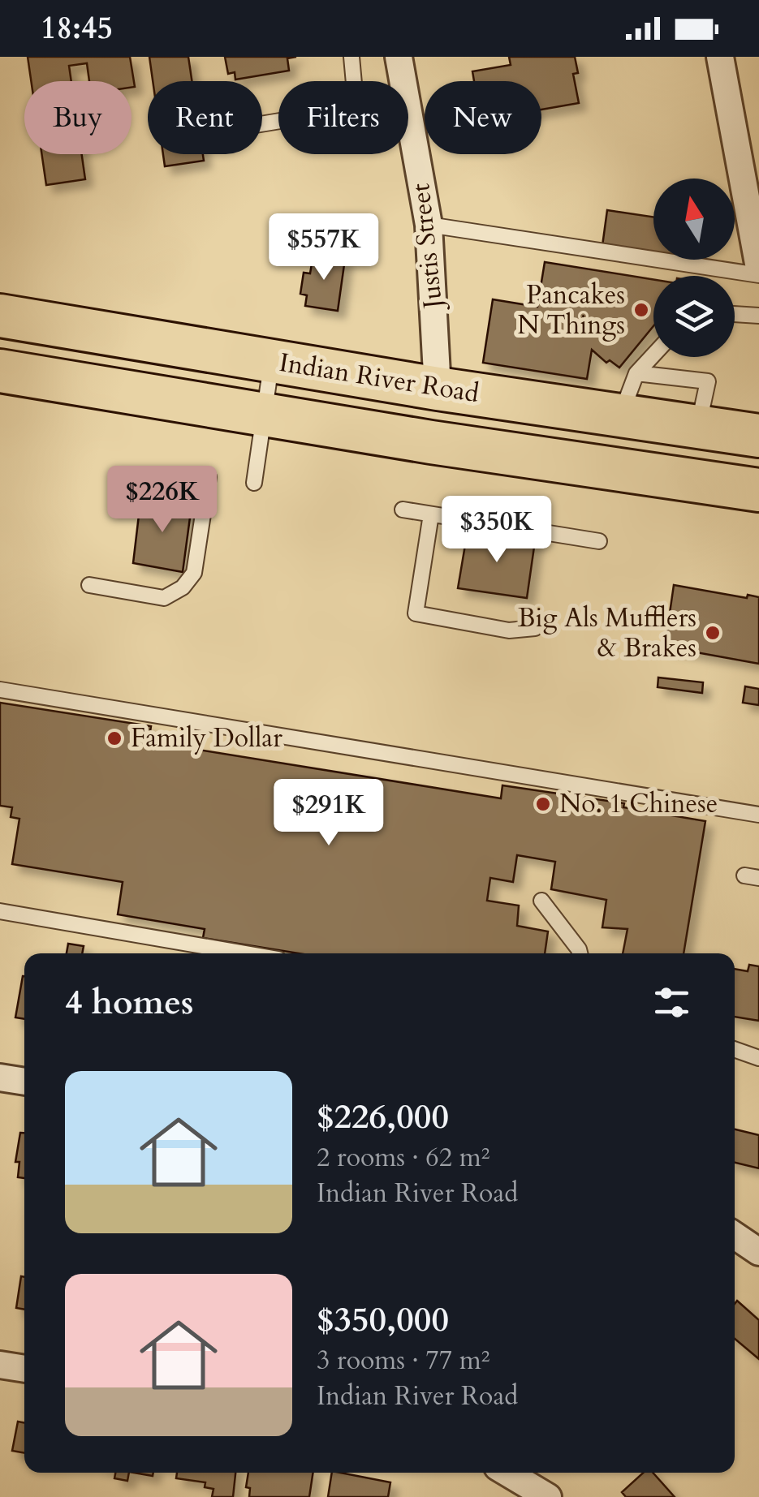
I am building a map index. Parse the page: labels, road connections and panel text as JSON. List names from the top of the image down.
{
  "streets": {
    "main road": ["Indian River Road"],
    "street": ["Justis Street"]
  },
  "crossings": [
    ["Justis Street", "Indian River Road"]
  ],
  "places": [
    "Pancakes N Things",
    "Big Als Mufflers & Brakes",
    "Family Dollar",
    "No. 1 Chinese"
  ],
  "north": "top",
  "page": {
    "status": "18:45",
    "chip": [
      "Buy",
      "Rent",
      "Filters",
      "New"
    ],
    "price": [
      "$557K",
      "$226K",
      "$350K",
      "$291K"
    ],
    "heading": "4 homes",
    "list": [
      {
        "name": "$226,000",
        "note": "2 rooms · 62 m² · Indian River Road"
      },
      {
        "name": "$350,000",
        "note": "3 rooms · 77 m² · Indian River Road"
      }
    ]
  }
}
